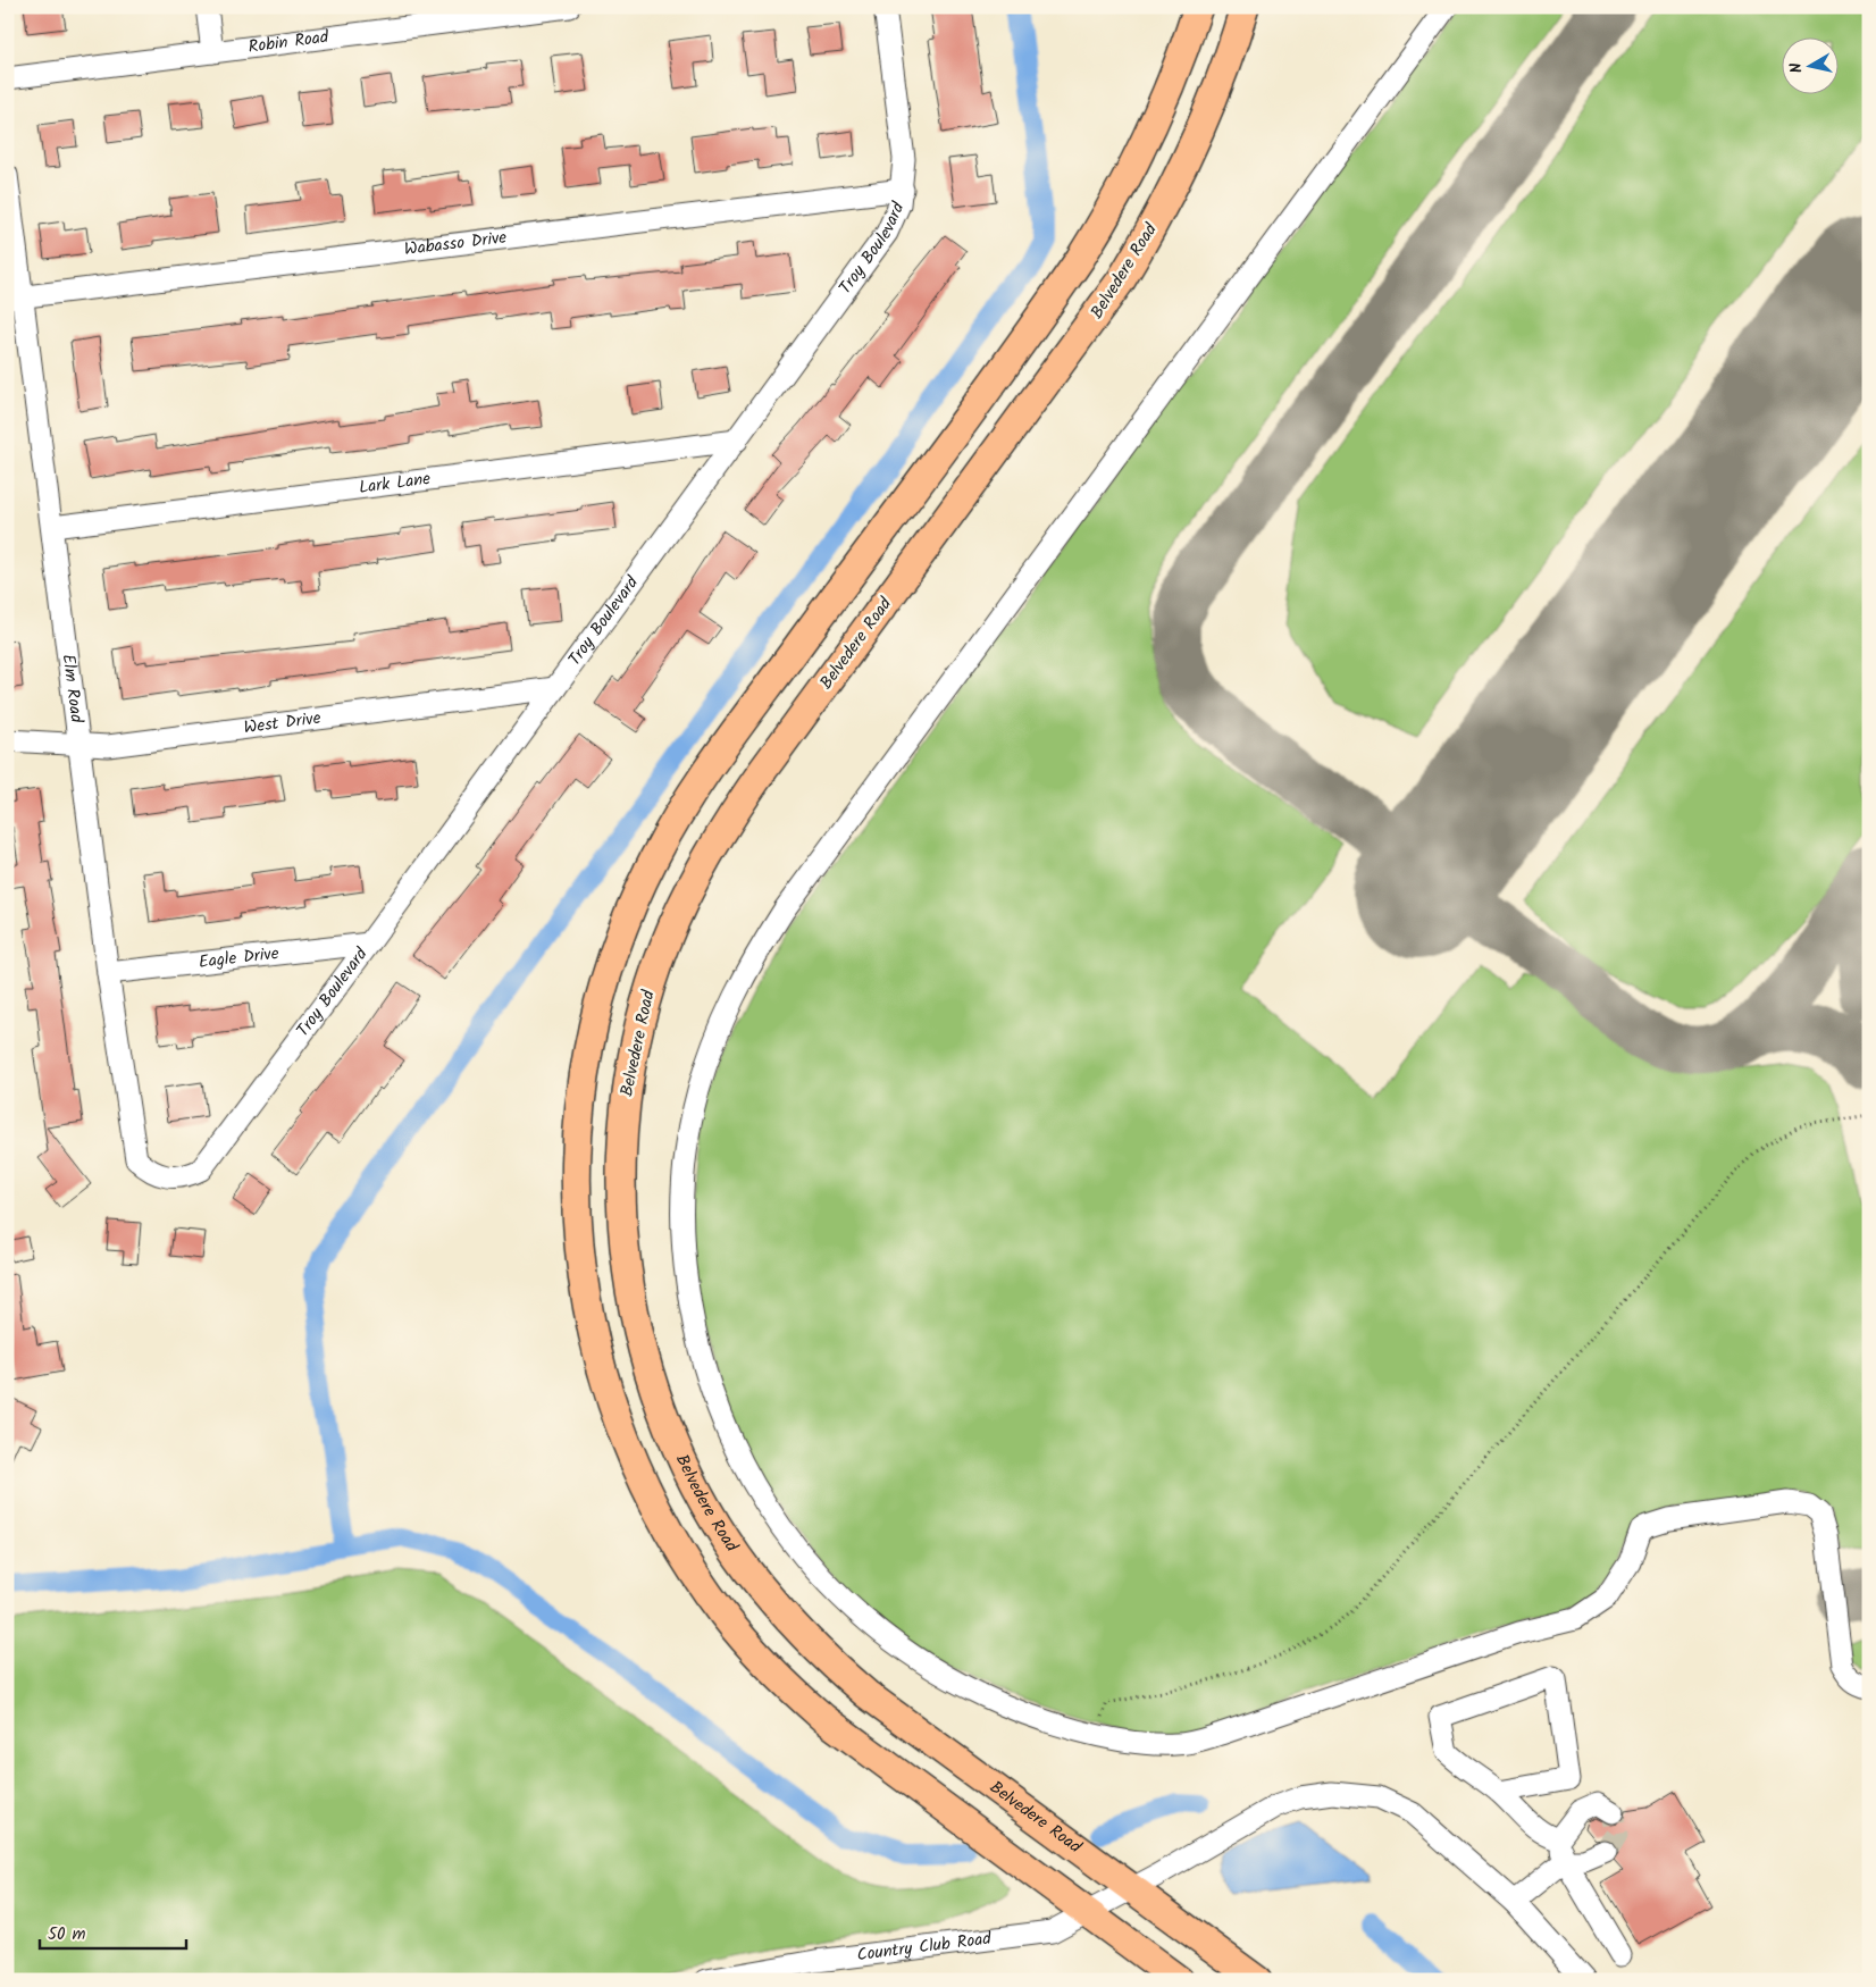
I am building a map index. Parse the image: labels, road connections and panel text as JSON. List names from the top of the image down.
{
  "streets": {
    "main road": ["Belvedere Road"],
    "street": [
      "Robin Road",
      "Wabasso Drive",
      "Troy Boulevard",
      "Lark Lane",
      "Elm Road",
      "West Drive",
      "Eagle Drive",
      "Country Club Road"
    ]
  },
  "crossings": [
    ["Wabasso Drive", "Troy Boulevard"],
    ["Wabasso Drive", "Elm Road"],
    ["Troy Boulevard", "Lark Lane"],
    ["Troy Boulevard", "Elm Road"],
    ["Troy Boulevard", "West Drive"],
    ["Troy Boulevard", "Eagle Drive"],
    ["Belvedere Road", "Country Club Road"],
    ["Lark Lane", "Elm Road"],
    ["Elm Road", "West Drive"],
    ["Elm Road", "Eagle Drive"]
  ],
  "scale_bar": "50 m",
  "north": "left"
}
